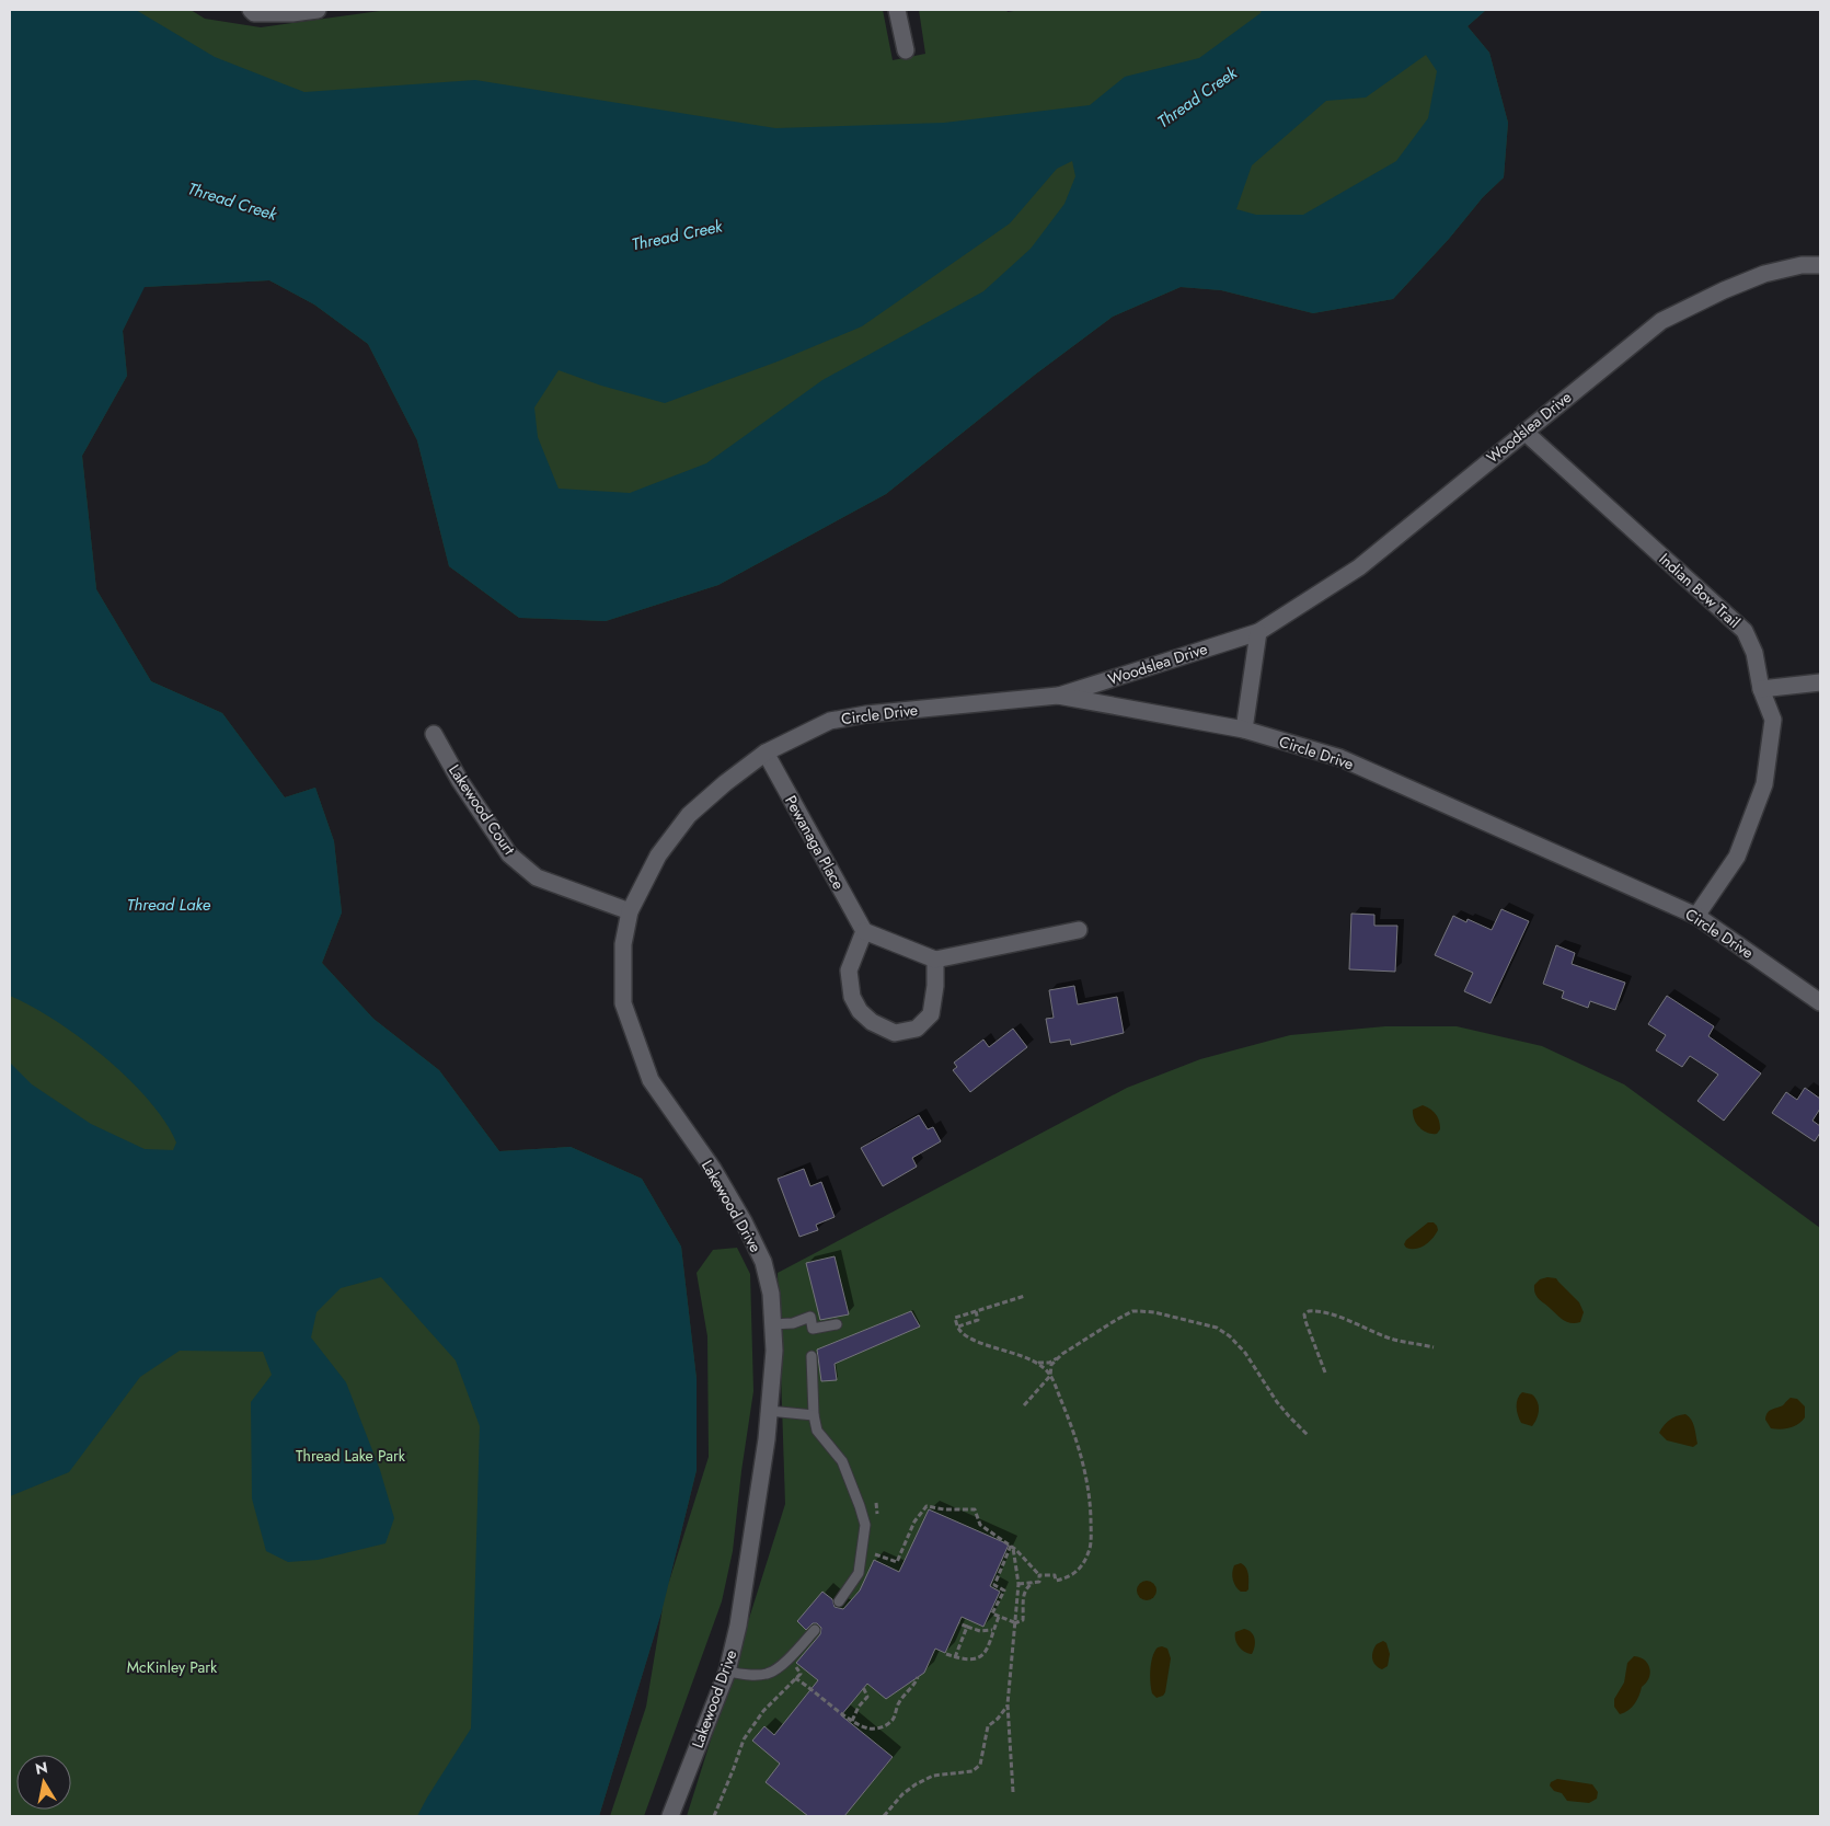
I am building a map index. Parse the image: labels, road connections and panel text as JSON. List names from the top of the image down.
{
  "streets": {
    "street": [
      "Woodslea Drive",
      "Indian Bow Trail",
      "Circle Drive",
      "Lakewood Court",
      "Pewanaga Place",
      "Lakewood Drive"
    ]
  },
  "crossings": [
    ["Woodslea Drive", "Indian Bow Trail"],
    ["Woodslea Drive", "Circle Drive"],
    ["Indian Bow Trail", "Circle Drive"],
    ["Circle Drive", "Pewanaga Place"],
    ["Circle Drive", "Lakewood Drive"],
    ["Lakewood Court", "Lakewood Drive"],
    ["Pewanaga Place", "Lakewood Drive"]
  ],
  "water": ["Thread Creek", "Thread Lake"],
  "parks": ["Thread Lake Park", "McKinley Park"],
  "north": "top"
}
